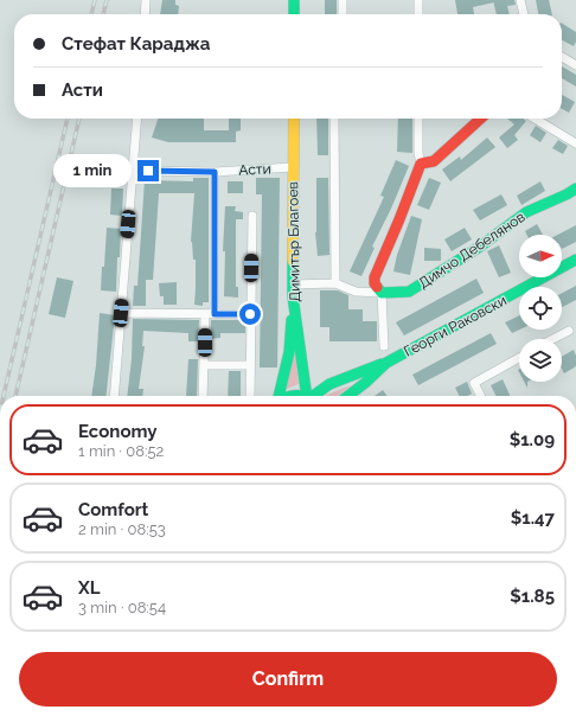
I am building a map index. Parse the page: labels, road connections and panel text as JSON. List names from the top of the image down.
{
  "streets": {
    "street": [
      "Асти",
      "Димитър Благоев",
      "Димчо Дебелянов",
      "Георги Раковски"
    ]
  },
  "crossings": [
    ["Асти", "Димитър Благоев"]
  ],
  "north": "right",
  "page": {
    "banner": ["Стефат Караджа", "Асти"],
    "bubble": "1 min",
    "list": [
      {
        "name": "Economy",
        "note": "1 min · 08:52",
        "value": "$1.09"
      },
      {
        "name": "Comfort",
        "note": "2 min · 08:53",
        "value": "$1.47"
      },
      {
        "name": "XL",
        "note": "3 min · 08:54",
        "value": "$1.85"
      }
    ],
    "buttons": "Confirm"
  }
}
